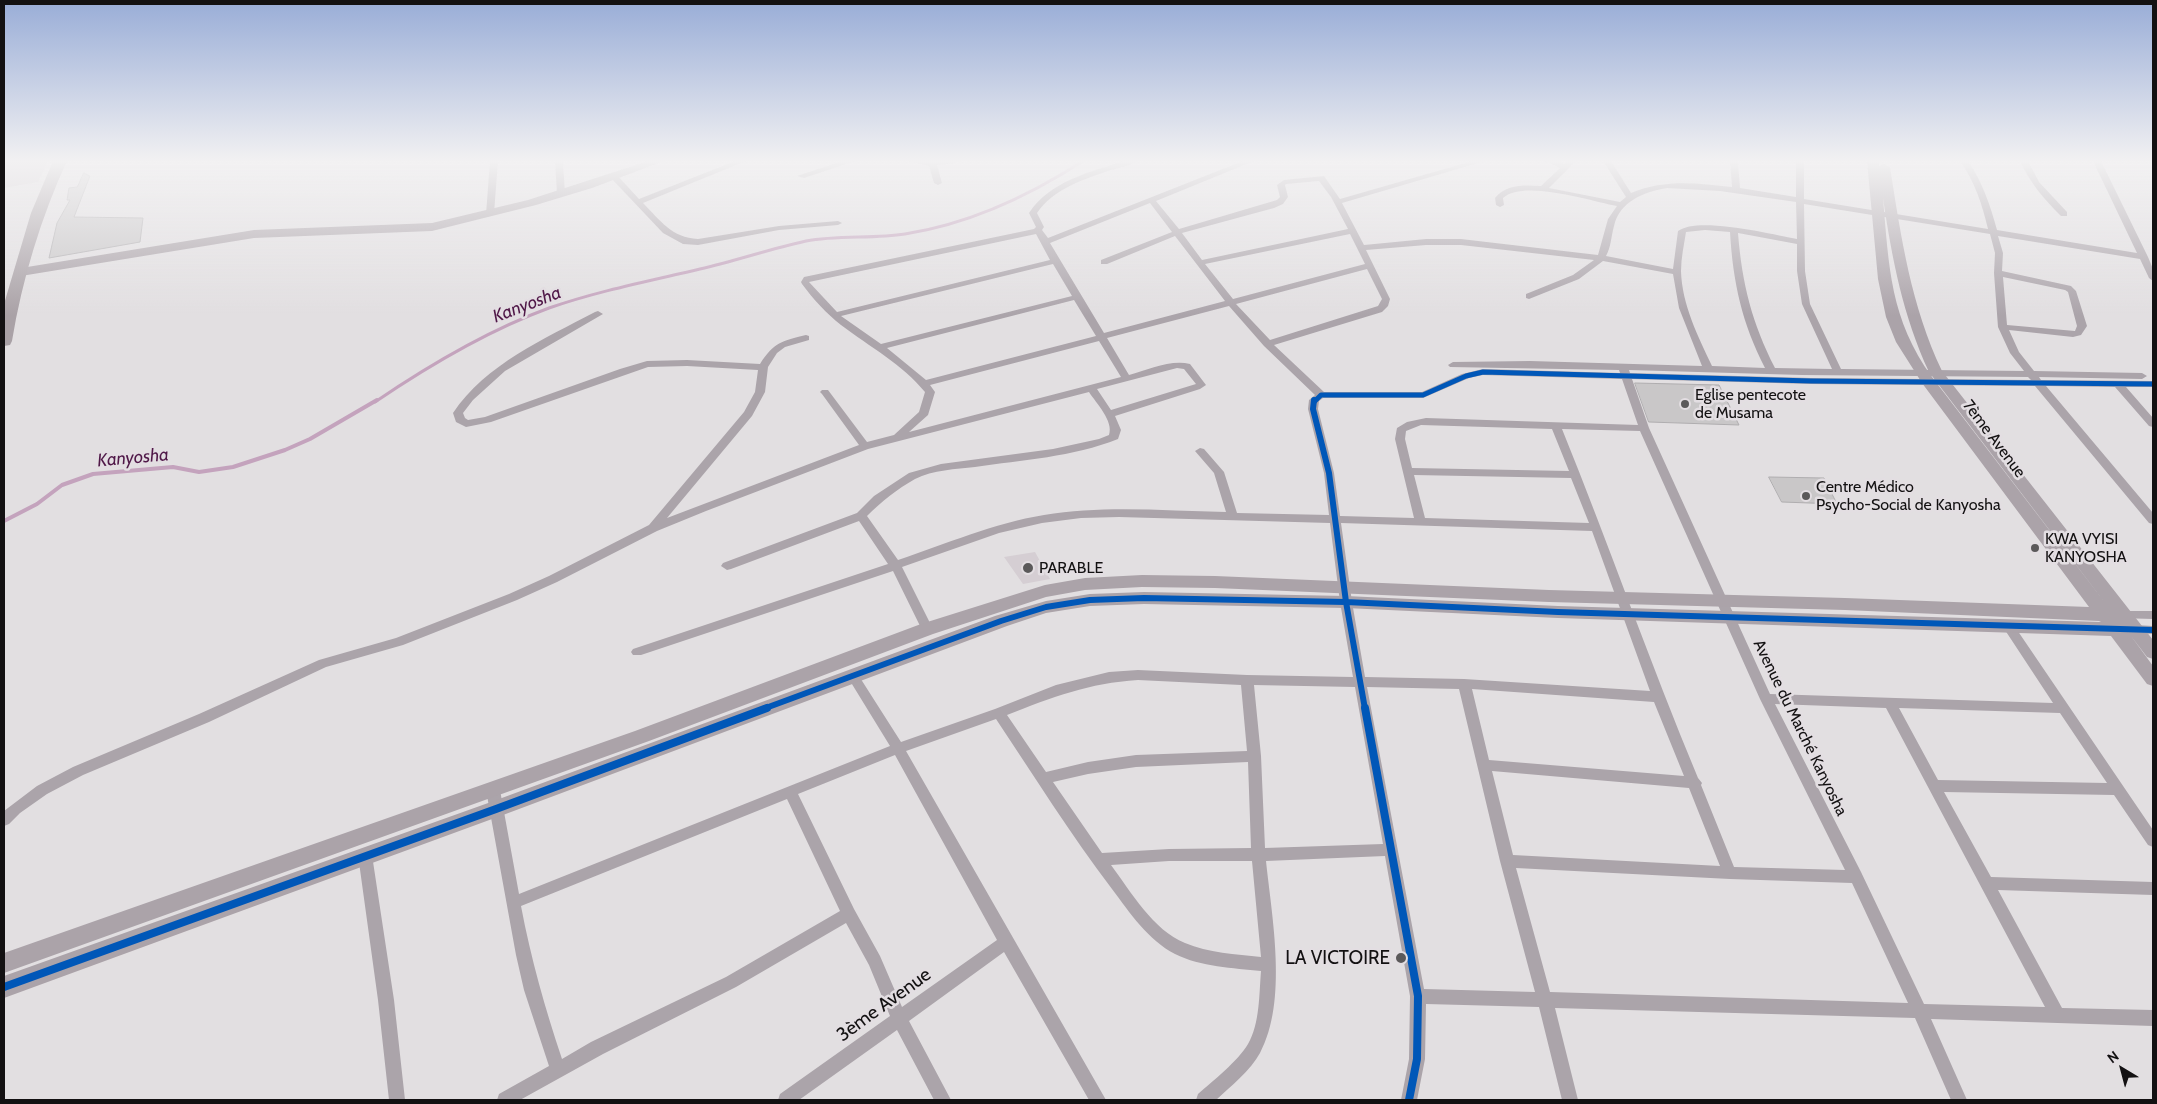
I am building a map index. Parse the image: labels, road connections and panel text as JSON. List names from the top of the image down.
{
  "streets": {
    "street": ["7ème Avenue", "Avenue du Marché Kanyosha", "3ème Avenue"]
  },
  "water": ["Kanyosha"],
  "places": [
    "Eglise pentecote de Musama",
    "Centre Médico Psycho-Social de Kanyosha",
    "KWA VYISI KANYOSHA",
    "PARABLE",
    "LA VICTOIRE"
  ],
  "north": "top left"
}
